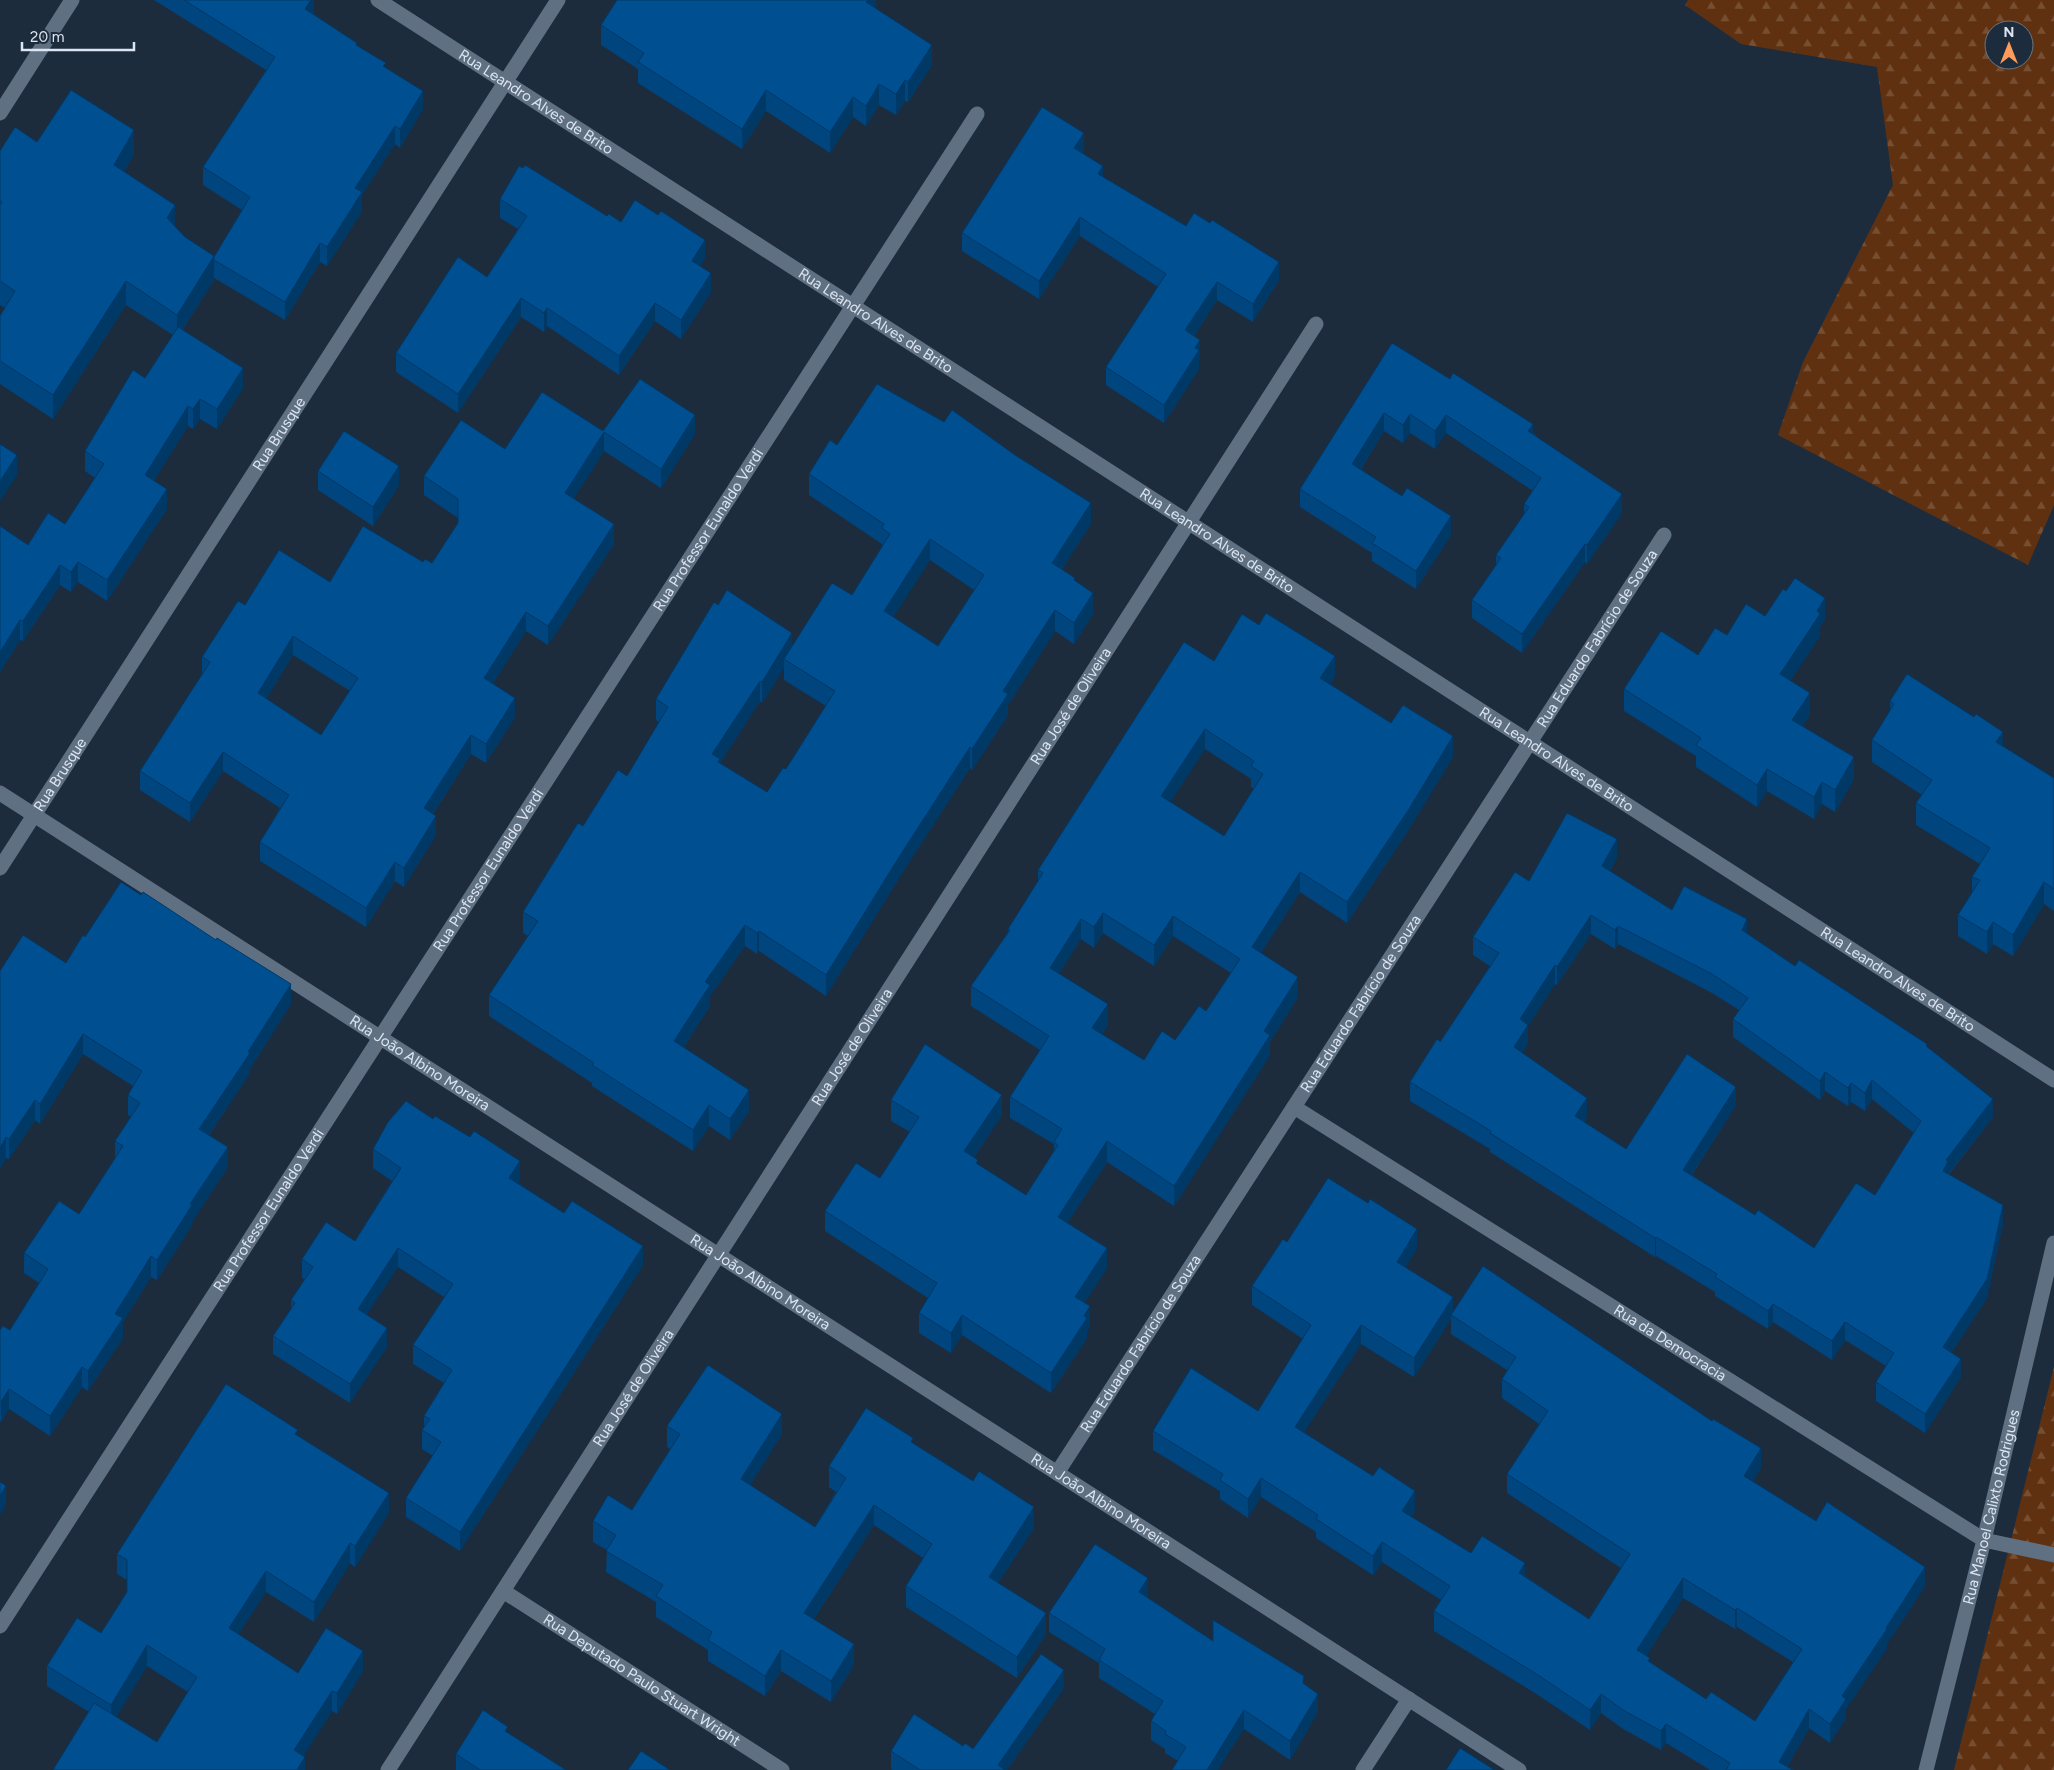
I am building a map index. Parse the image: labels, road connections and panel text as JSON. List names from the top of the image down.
{
  "streets": {
    "street": [
      "Rua Leandro Alves de Brito",
      "Rua Brusque",
      "Rua Professor Eunaldo Verdi",
      "Rua Eduardo Fabrício de Souza",
      "Rua José de Oliveira",
      "Rua João Albino Moreira",
      "Rua da Democracia",
      "Rua Manoel Calixto Rodrigues",
      "Rua Deputado Paulo Stuart Wright"
    ]
  },
  "crossings": [
    ["Rua Leandro Alves de Brito", "Rua Brusque"],
    ["Rua Leandro Alves de Brito", "Rua Professor Eunaldo Verdi"],
    ["Rua Leandro Alves de Brito", "Rua Eduardo Fabrício de Souza"],
    ["Rua Leandro Alves de Brito", "Rua José de Oliveira"],
    ["Rua Brusque", "Rua João Albino Moreira"],
    ["Rua Professor Eunaldo Verdi", "Rua João Albino Moreira"],
    ["Rua Eduardo Fabrício de Souza", "Rua João Albino Moreira"],
    ["Rua Eduardo Fabrício de Souza", "Rua da Democracia"],
    ["Rua José de Oliveira", "Rua João Albino Moreira"],
    ["Rua José de Oliveira", "Rua Deputado Paulo Stuart Wright"],
    ["Rua da Democracia", "Rua Manoel Calixto Rodrigues"]
  ],
  "scale_bar": "20 m",
  "north": "top"
}
